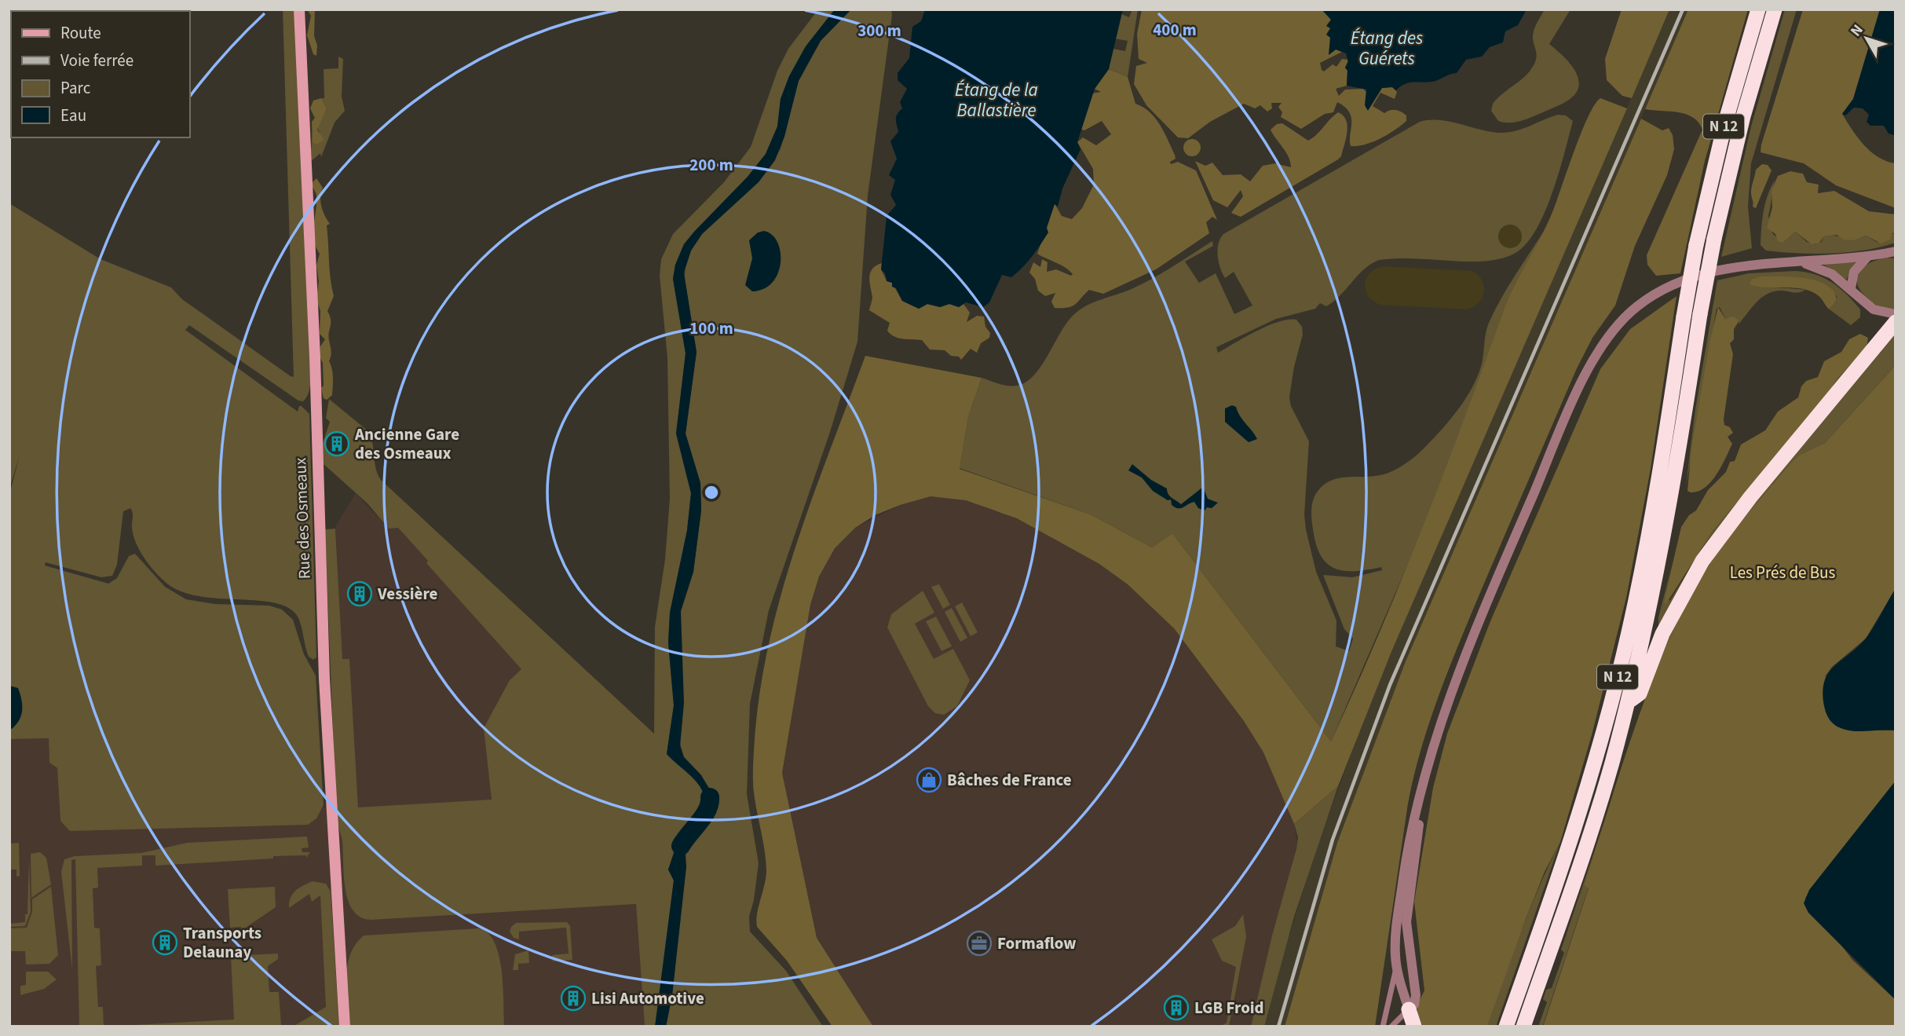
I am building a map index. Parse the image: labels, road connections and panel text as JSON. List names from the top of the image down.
{
  "streets": {
    "highway": ["N 12"],
    "main road": ["Rue des Osmeaux"]
  },
  "water": ["Étang des Guérets", "Étang de la Ballastière"],
  "parks": ["Les Prés de Bus"],
  "places": {
    "building": [
      "Ancienne Gare des Osmeaux",
      "Vessière",
      "Transports Delaunay",
      "Lisi Automotive",
      "LGB Froid"
    ],
    "shop": ["Bâches de France"],
    "office": ["Formaflow"]
  },
  "legend": [
    "Route",
    "Voie ferrée",
    "Parc",
    "Eau"
  ],
  "north": "top left",
  "rings": [
    "400 m",
    "300 m",
    "200 m",
    "100 m"
  ]
}
